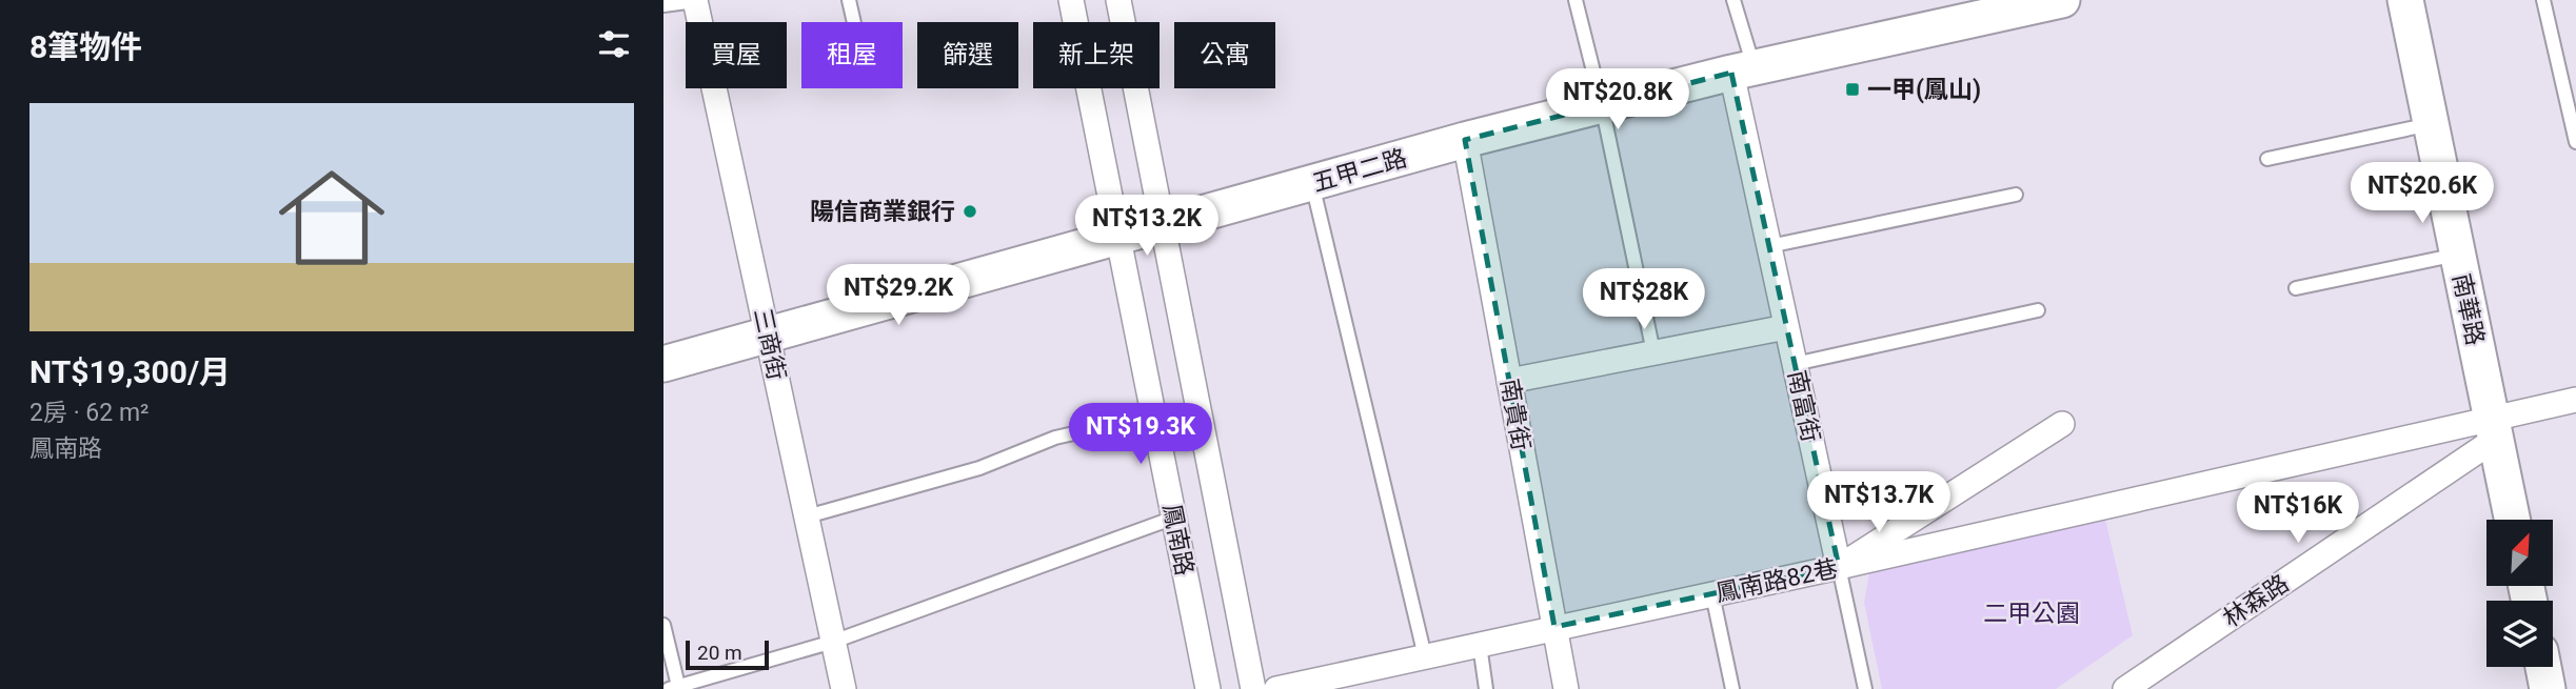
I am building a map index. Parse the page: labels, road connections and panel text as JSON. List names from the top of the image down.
{
  "streets": {
    "main road": ["五甲二路", "南華路"],
    "street": [
      "三商街",
      "南富街",
      "南貴街",
      "鳳南路",
      "鳳南路82巷",
      "林森路"
    ]
  },
  "crossings": [
    ["五甲二路", "三商街"],
    ["五甲二路", "南富街"],
    ["五甲二路", "南貴街"],
    ["五甲二路", "鳳南路"],
    ["南華路", "鳳南路82巷"],
    ["南華路", "林森路"],
    ["南富街", "鳳南路82巷"],
    ["南貴街", "鳳南路82巷"],
    ["鳳南路82巷", "林森路"]
  ],
  "parks": ["二甲公園"],
  "places": {
    "transit": ["一甲(鳳山)"],
    "other": ["陽信商業銀行"]
  },
  "scale_bar": "20 m",
  "north": "top right",
  "page": {
    "heading": "8筆物件",
    "chip": [
      "買屋",
      "租屋",
      "篩選",
      "新上架",
      "公寓"
    ],
    "price": [
      "NT$20.8K",
      "NT$20.6K",
      "NT$13.2K",
      "NT$29.2K",
      "NT$28K",
      "NT$19.3K",
      "NT$13.7K",
      "NT$16K"
    ],
    "list": [
      {
        "name": "NT$19,300/月",
        "note": "2房 · 62 m² · 鳳南路"
      }
    ],
    "scale": "20 m"
  }
}
